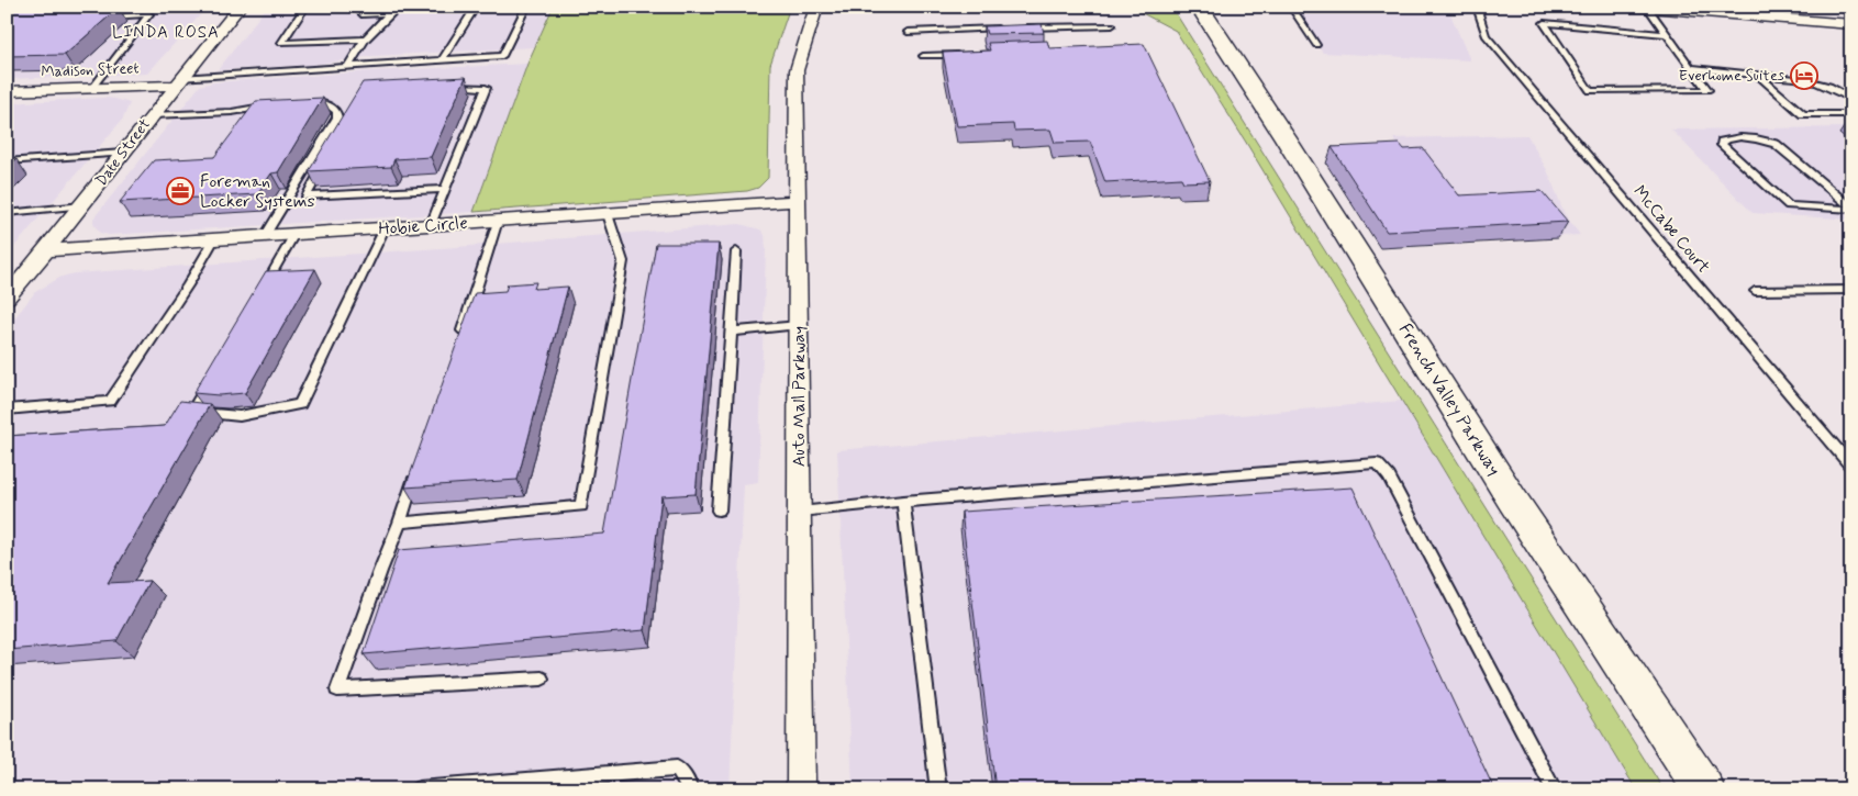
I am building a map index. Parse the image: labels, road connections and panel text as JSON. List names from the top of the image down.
{
  "streets": {
    "main road": ["French Valley Parkway"],
    "street": [
      "Madison Street",
      "Date Street",
      "Hobie Circle",
      "Auto Mall Parkway"
    ],
    "lane": ["McCabe Court"]
  },
  "crossings": [
    ["Madison Street", "Date Street"],
    ["Date Street", "Hobie Circle"],
    ["Hobie Circle", "Auto Mall Parkway"]
  ],
  "districts": ["LINDA ROSA"],
  "places": {
    "hotel": ["Everhome Suites"],
    "office": ["Foreman Locker Systems"]
  }
}
